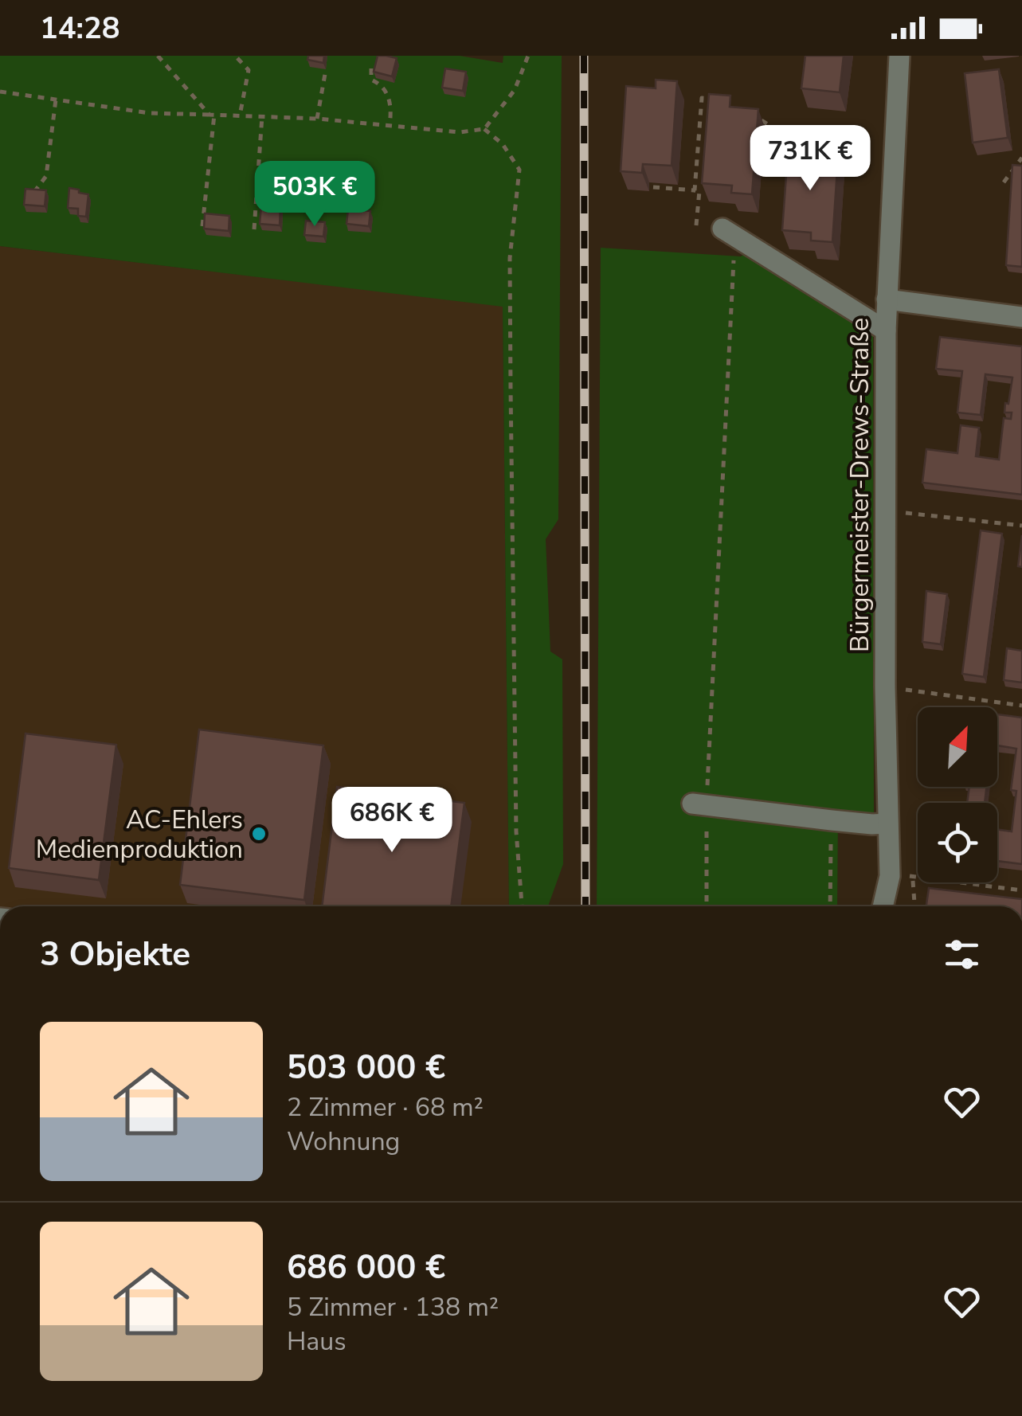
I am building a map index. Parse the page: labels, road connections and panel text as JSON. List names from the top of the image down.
{
  "streets": {
    "street": ["Bürgermeister-Drews-Straße"]
  },
  "places": ["AC-Ehlers Medienproduktion"],
  "north": "top right",
  "page": {
    "status": "14:28",
    "price": ["731K €", "503K €", "686K €"],
    "heading": "3 Objekte",
    "list": [
      {
        "name": "503 000 €",
        "note": "2 Zimmer · 68 m² · Wohnung"
      },
      {
        "name": "686 000 €",
        "note": "5 Zimmer · 138 m² · Haus"
      }
    ]
  }
}
